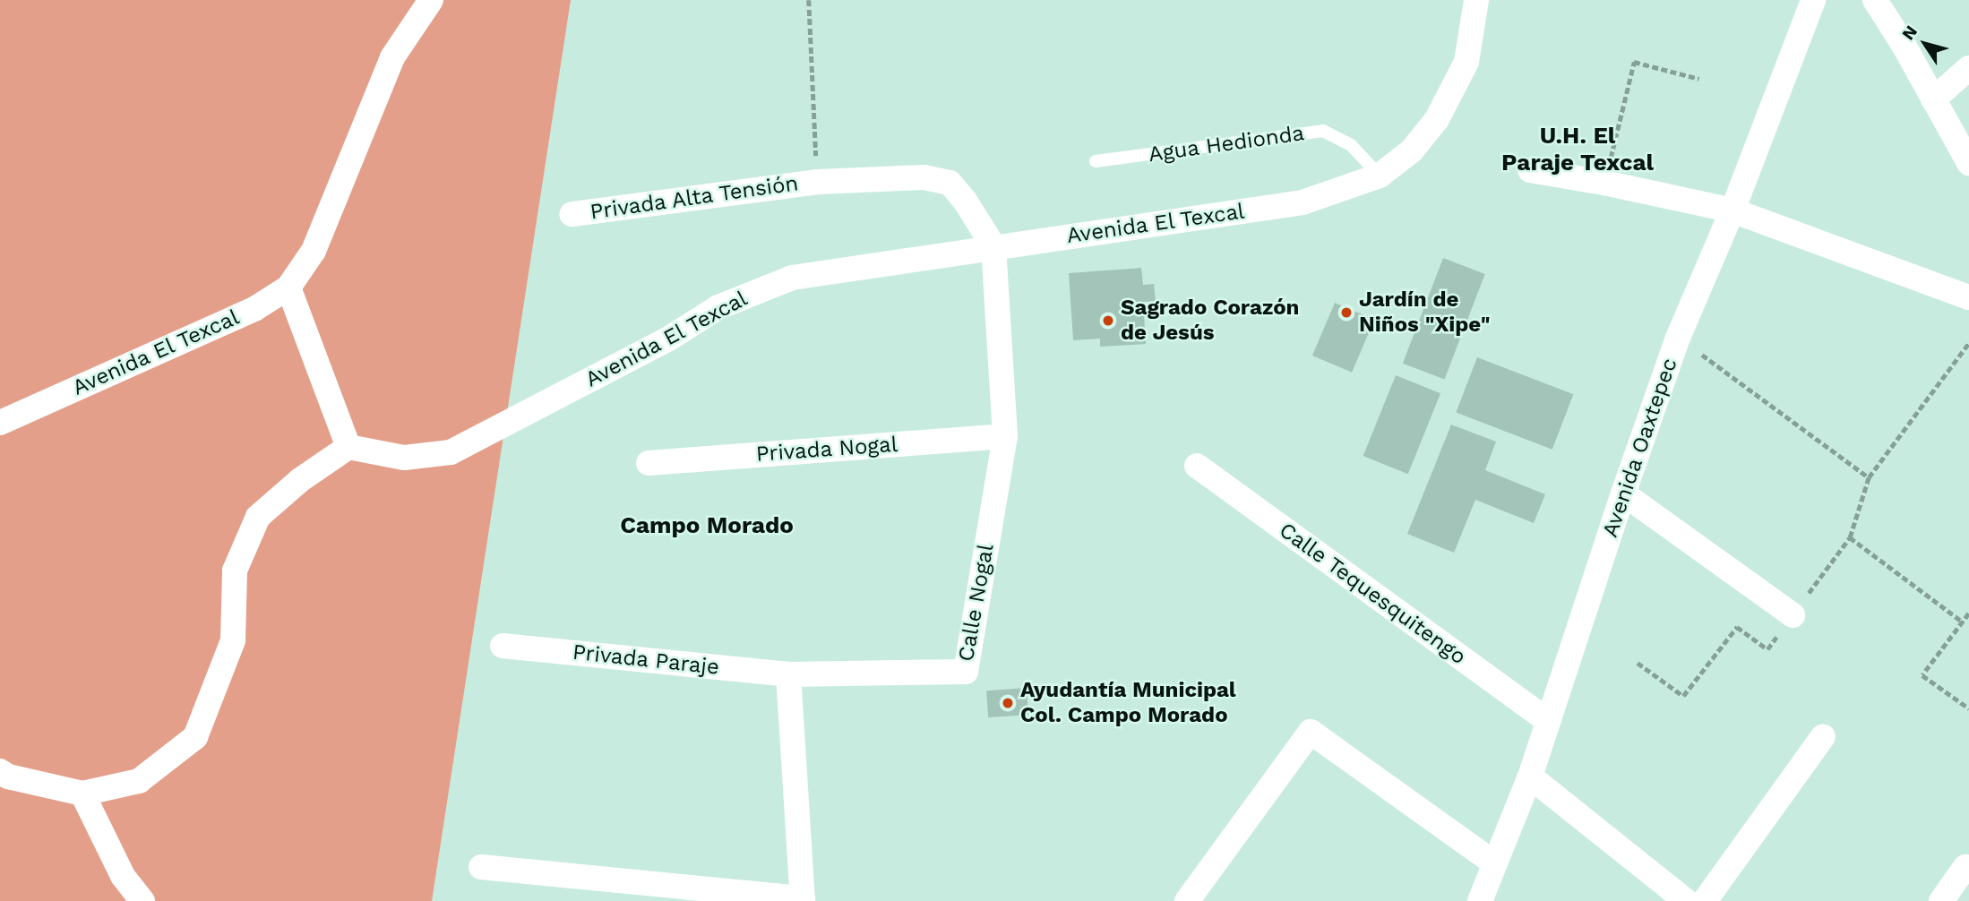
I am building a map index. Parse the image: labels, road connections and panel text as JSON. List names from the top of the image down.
{
  "streets": {
    "street": [
      "Privada Alta Tensión",
      "Avenida El Texcal",
      "Avenida Oaxtepec",
      "Privada Nogal",
      "Calle Tequesquitengo",
      "Calle Nogal",
      "Privada Paraje"
    ],
    "lane": ["Agua Hedionda"]
  },
  "crossings": [
    ["Agua Hedionda", "Avenida El Texcal"],
    ["Privada Alta Tensión", "Avenida El Texcal"],
    ["Privada Alta Tensión", "Calle Nogal"],
    ["Avenida El Texcal", "Calle Nogal"],
    ["Avenida Oaxtepec", "Calle Tequesquitengo"],
    ["Privada Nogal", "Calle Nogal"],
    ["Calle Nogal", "Privada Paraje"]
  ],
  "districts": ["U.H. El Paraje Texcal", "Campo Morado"],
  "places": ["Jardín de Niños \"Xipe\"", "Sagrado Corazón de Jesús", "Ayudantía Municipal Col. Campo Morado"],
  "north": "top left"
}
